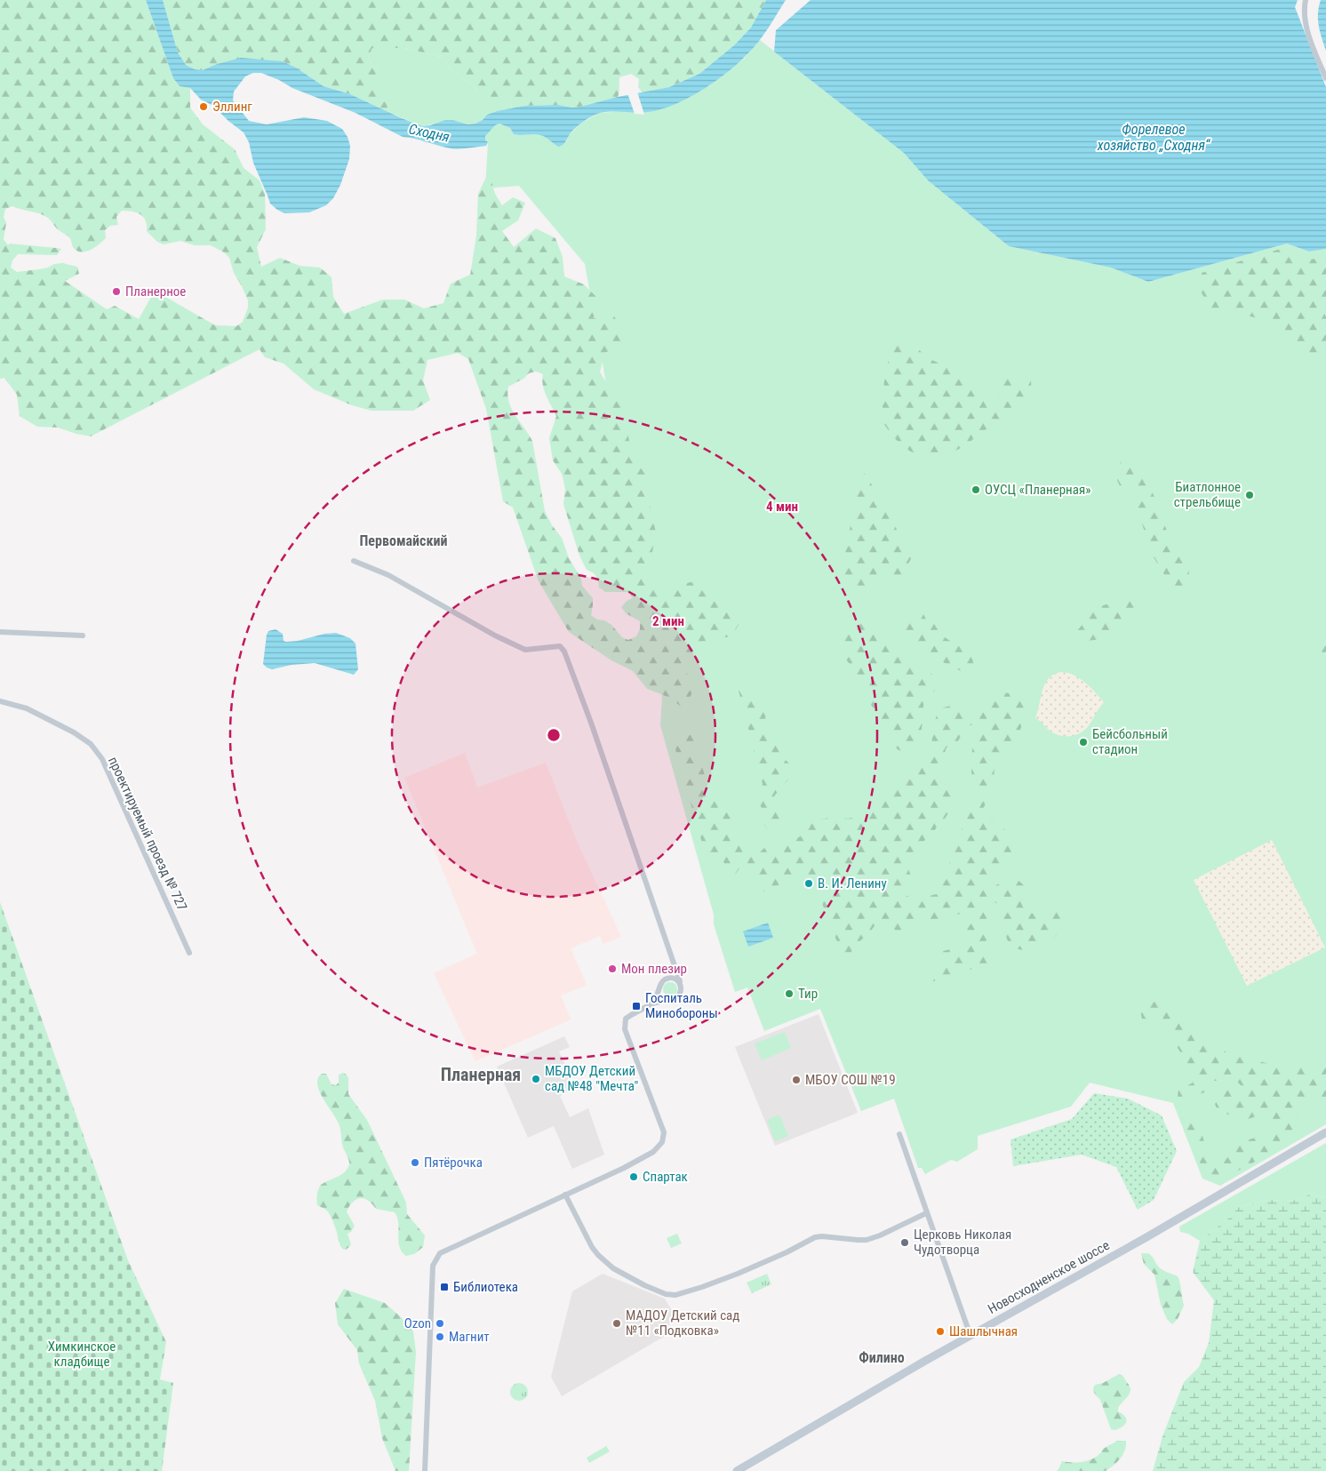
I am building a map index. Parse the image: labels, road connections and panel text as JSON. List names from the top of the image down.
{
  "streets": {
    "main road": ["Новосходненское шоссе"],
    "street": ["проектируемый проезд № 727"]
  },
  "districts": ["Первомайский", "Планерная", "Филино"],
  "water": ["Форелевое хозяйство „Сходня“", "Сходня"],
  "parks": ["Химкинское кладбище"],
  "places": {
    "other": [
      "Эллинг",
      "Планерное",
      "ОУСЦ «Планерная»",
      "Биатлонное стрельбище",
      "Бейсбольный стадион",
      "В. И. Ленину",
      "Мон плезир",
      "Тир",
      "МБДОУ Детский сад №48 \"Мечта\"",
      "МБОУ СОШ №19",
      "Пятёрочка",
      "Спартак",
      "Церковь Николая Чудотворца",
      "Ozon",
      "МАДОУ Детский сад №11 «Подковка»",
      "Шашлычная",
      "Магнит"
    ],
    "transit": ["Госпиталь Минобороны", "Библиотека"]
  },
  "rings": ["4 мин", "2 мин"]
}
